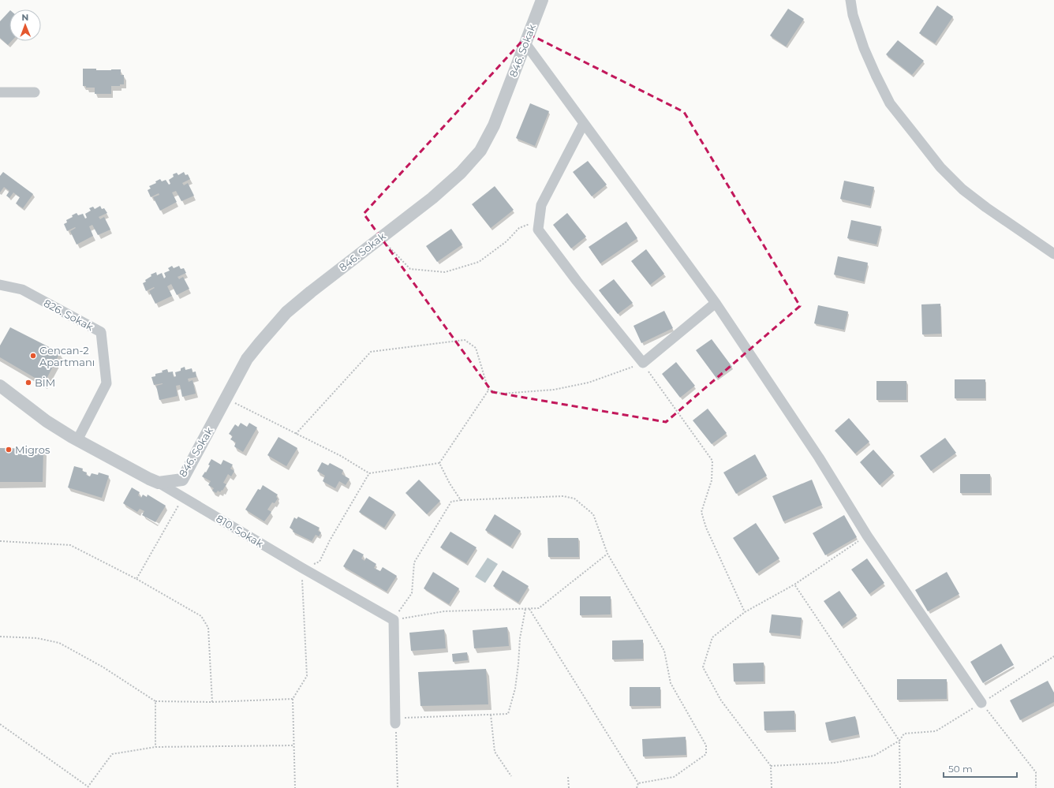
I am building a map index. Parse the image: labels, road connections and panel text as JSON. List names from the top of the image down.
{
  "streets": {
    "street": ["846. Sokak", "826. Sokak", "810. Sokak"]
  },
  "crossings": [
    ["846. Sokak", "810. Sokak"],
    ["826. Sokak", "810. Sokak"]
  ],
  "places": ["Gencan-2 Apartmanı", "BİM", "Migros"],
  "scale_bar": "50 m",
  "north": "top"
}
